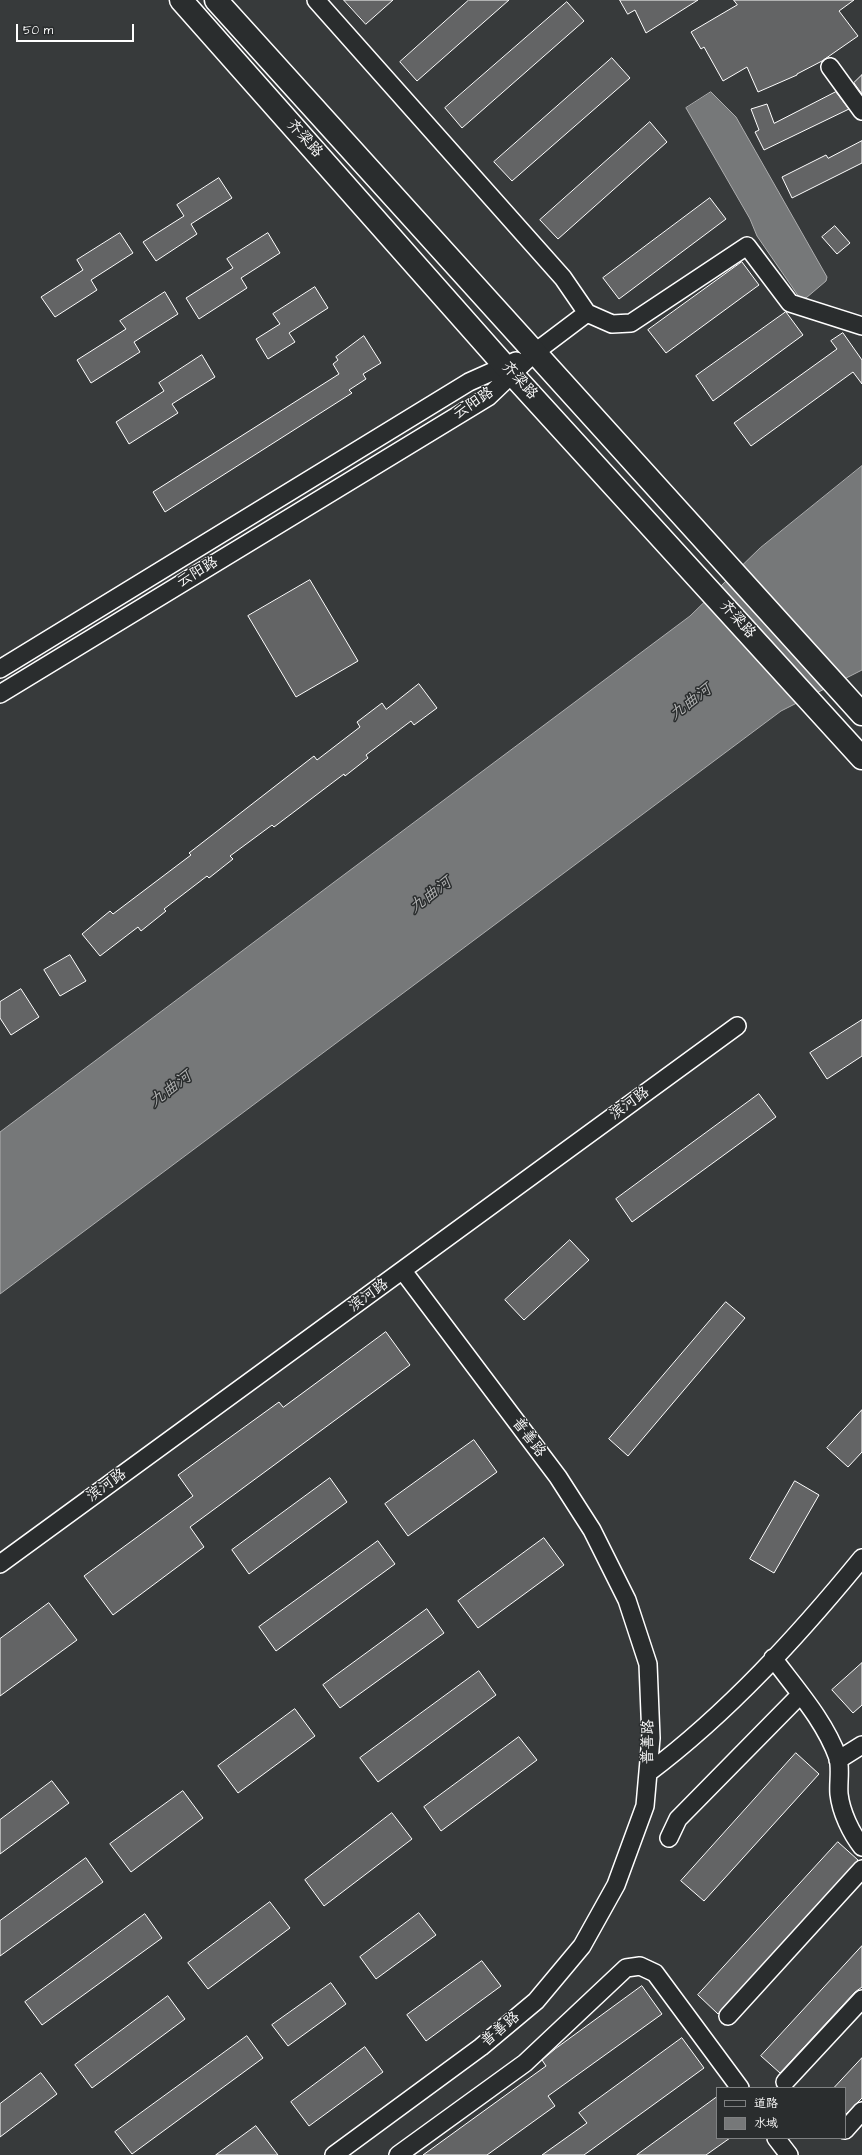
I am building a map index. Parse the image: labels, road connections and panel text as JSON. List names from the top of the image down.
{
  "streets": {
    "main road": ["齐梁路"],
    "street": ["云阳路", "滨河路", "普善路"]
  },
  "crossings": [
    ["齐梁路", "云阳路"],
    ["滨河路", "普善路"]
  ],
  "water": ["九曲河"],
  "legend": ["道路", "水域"],
  "scale_bar": "50 m"
}
